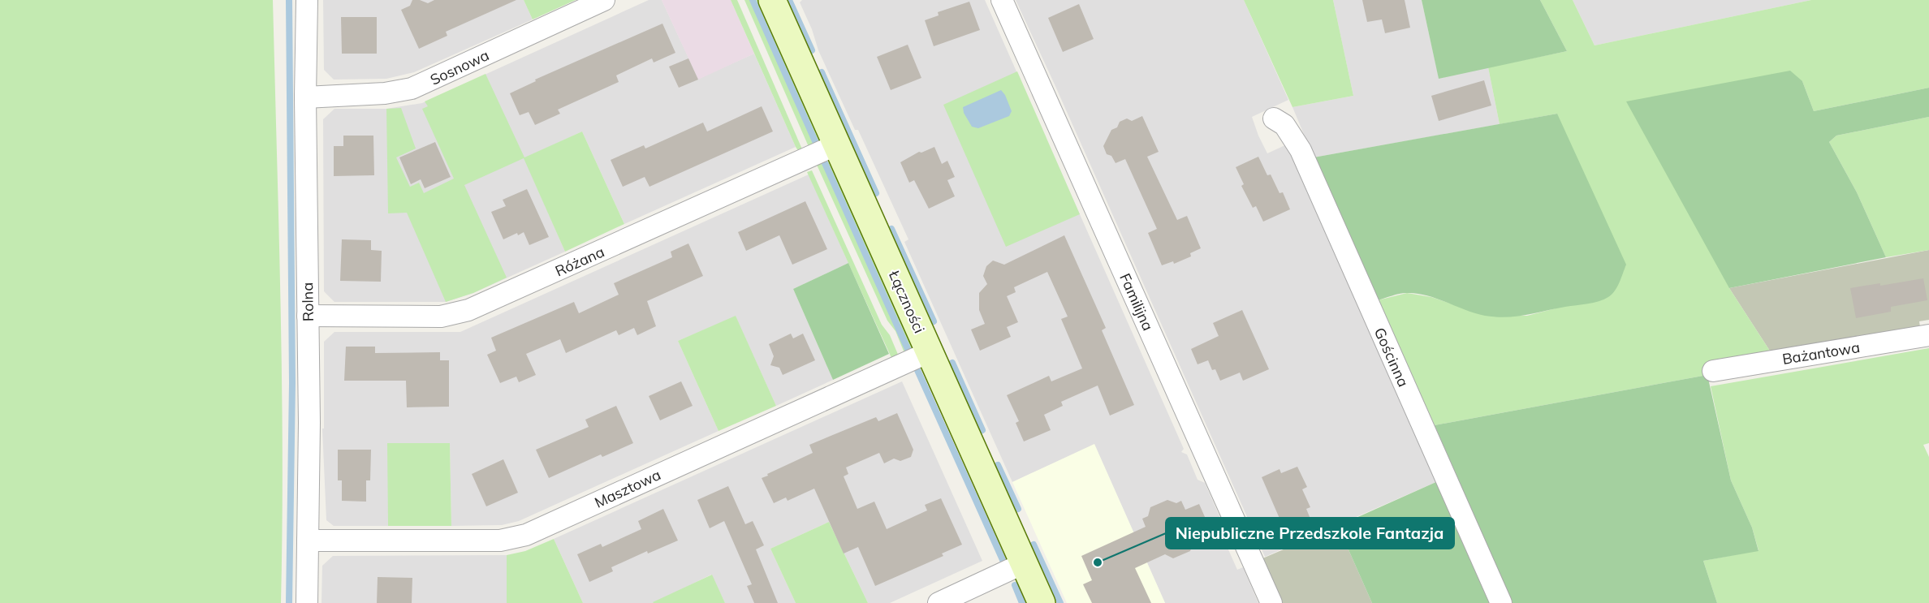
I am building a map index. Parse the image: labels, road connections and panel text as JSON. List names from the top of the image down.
{
  "streets": {
    "street": [
      "Sosnowa",
      "Różana",
      "Rolna",
      "Łączności",
      "Familijna",
      "Bażantowa",
      "Gościnna",
      "Masztowa"
    ]
  },
  "crossings": [
    ["Sosnowa", "Rolna"],
    ["Różana", "Rolna"],
    ["Różana", "Łączności"],
    ["Rolna", "Masztowa"],
    ["Łączności", "Masztowa"]
  ],
  "places": ["Niepubliczne Przedszkole Fantazja"]
}
